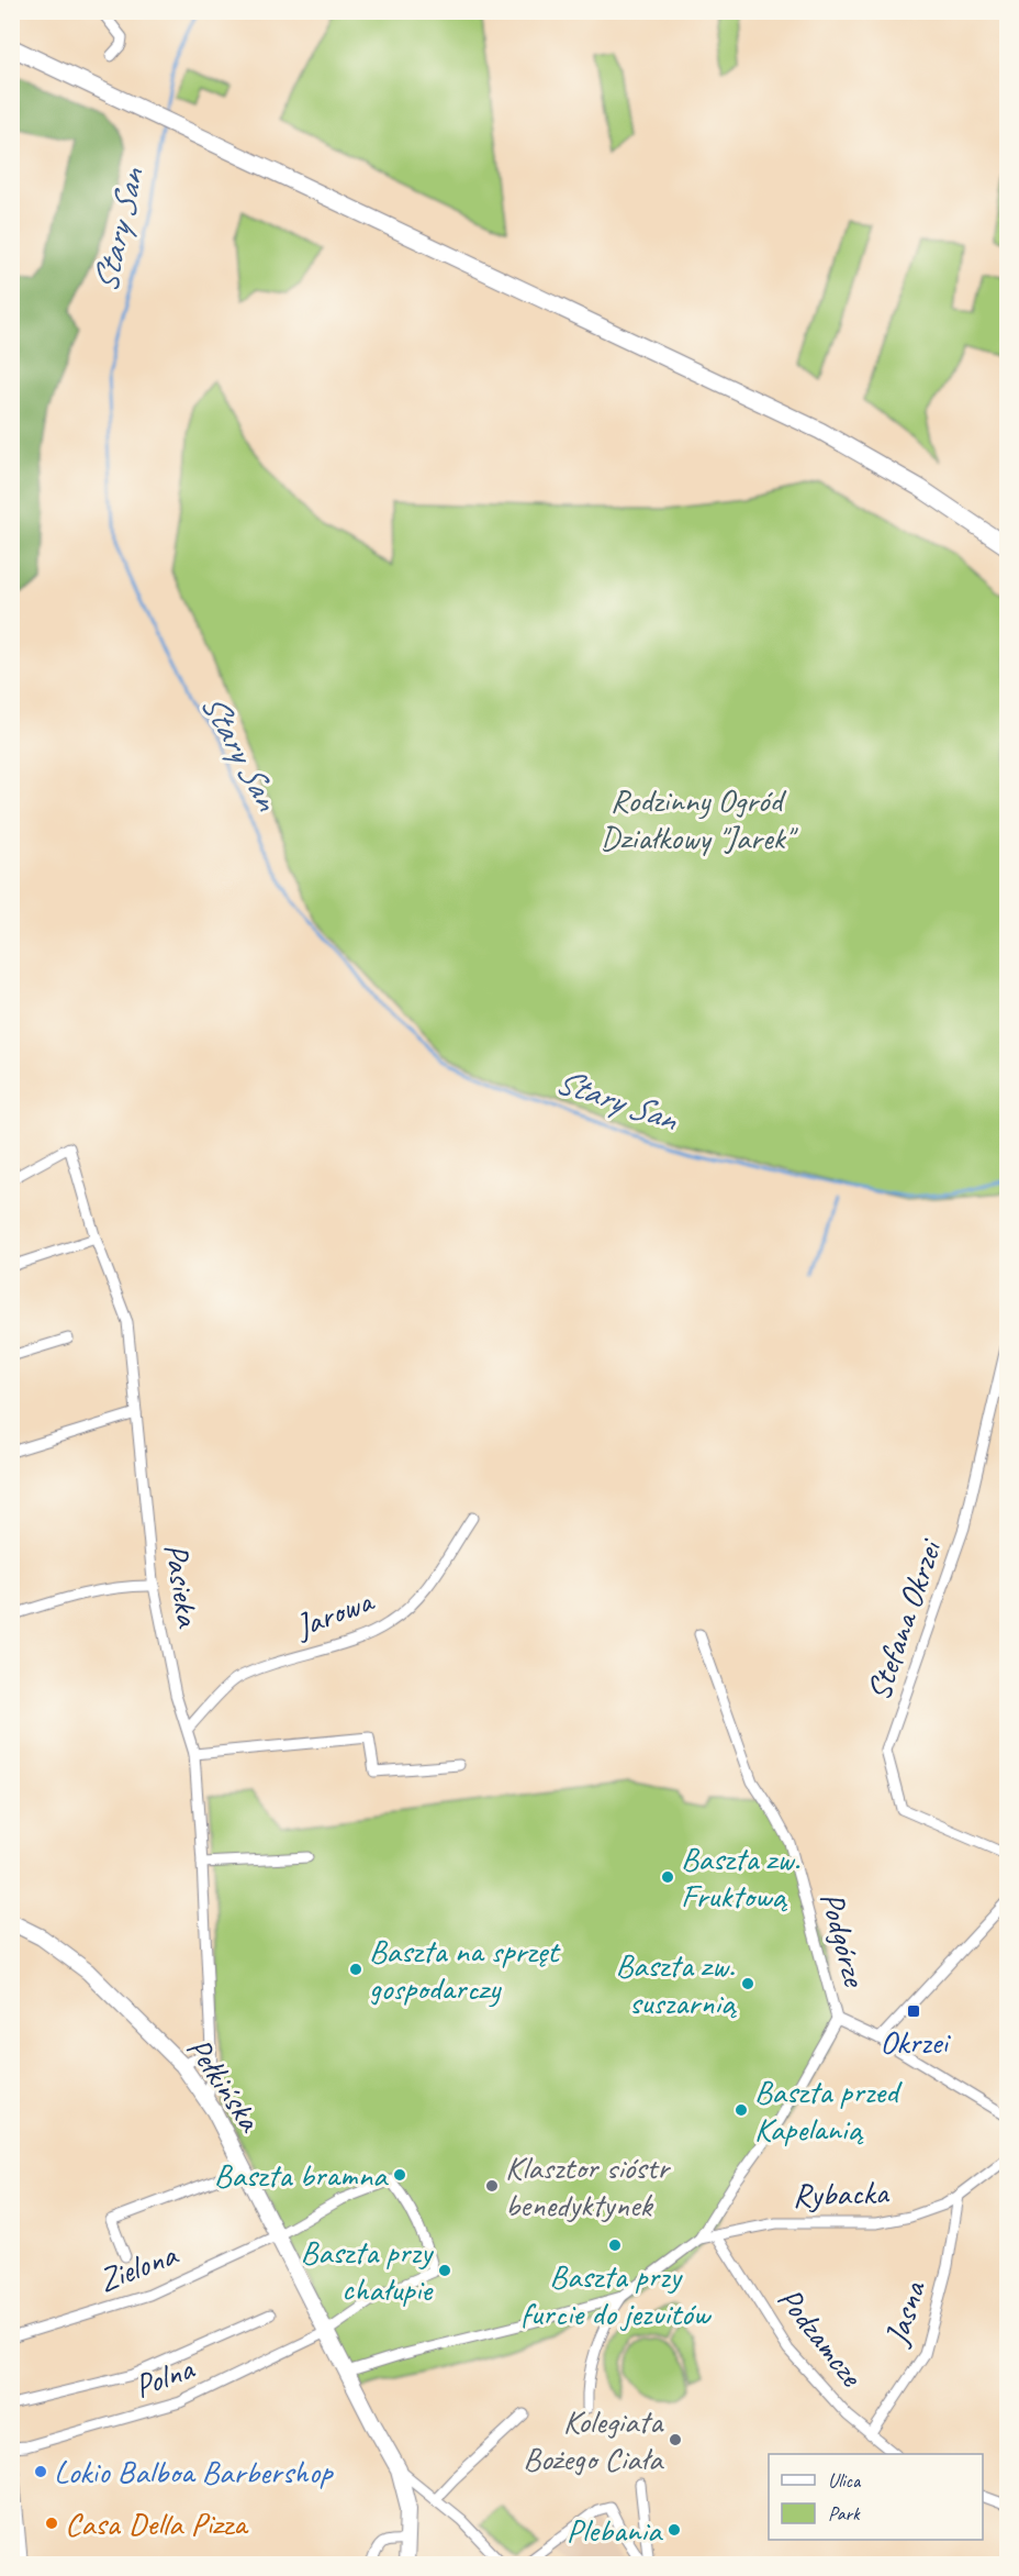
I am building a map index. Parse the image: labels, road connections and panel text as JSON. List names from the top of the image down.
{
  "streets": {
    "street": [
      "Pasieka",
      "Jarowa",
      "Stefana Okrzei",
      "Podgórze",
      "Pełkińska",
      "Rybacka",
      "Zielona",
      "Jasna",
      "Podzamcze",
      "Polna"
    ]
  },
  "crossings": [
    ["Pasieka", "Jarowa"],
    ["Pasieka", "Pełkińska"],
    ["Podgórze", "Rybacka"],
    ["Pełkińska", "Zielona"],
    ["Pełkińska", "Polna"],
    ["Rybacka", "Jasna"],
    ["Rybacka", "Podzamcze"],
    ["Zielona", "Polna"],
    ["Jasna", "Podzamcze"]
  ],
  "water": ["Stary San"],
  "parks": ["Rodzinny Ogród Działkowy \"Jarek\""],
  "places": {
    "other": [
      "Baszta zw. Fruktową",
      "Baszta na sprzęt gospodarczy",
      "Baszta zw. suszarnią",
      "Baszta przed Kapelanią",
      "Baszta bramna",
      "Klasztor sióstr benedyktynek",
      "Baszta przy furcie do jezuitów",
      "Baszta przy chałupie",
      "Kolegiata Bożego Ciała",
      "Lokio Balboa Barbershop",
      "Casa Della Pizza",
      "Plebania"
    ],
    "transit": ["Okrzei"]
  },
  "legend": ["Ulica", "Park"]
}
